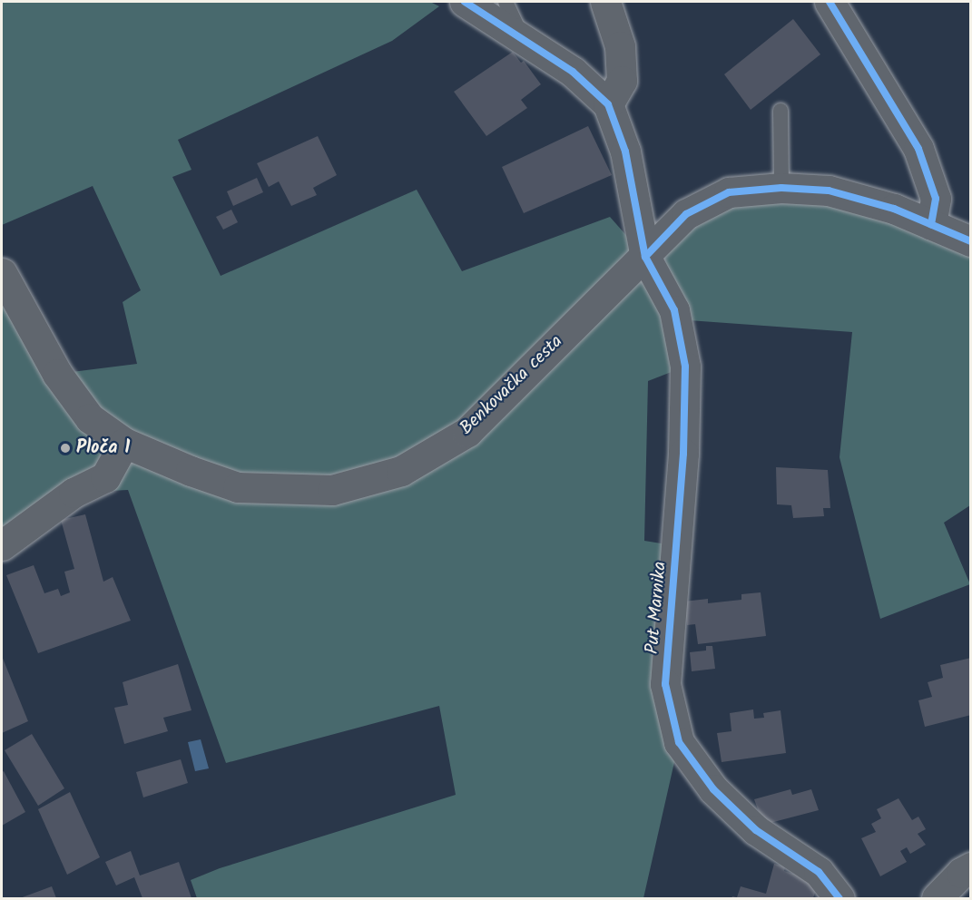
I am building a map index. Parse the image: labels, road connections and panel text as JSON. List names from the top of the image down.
{
  "streets": {
    "street": ["Benkovačka cesta", "Put Marnika"]
  },
  "crossings": [
    ["Benkovačka cesta", "Put Marnika"]
  ],
  "places": ["Ploča 1"]
}
